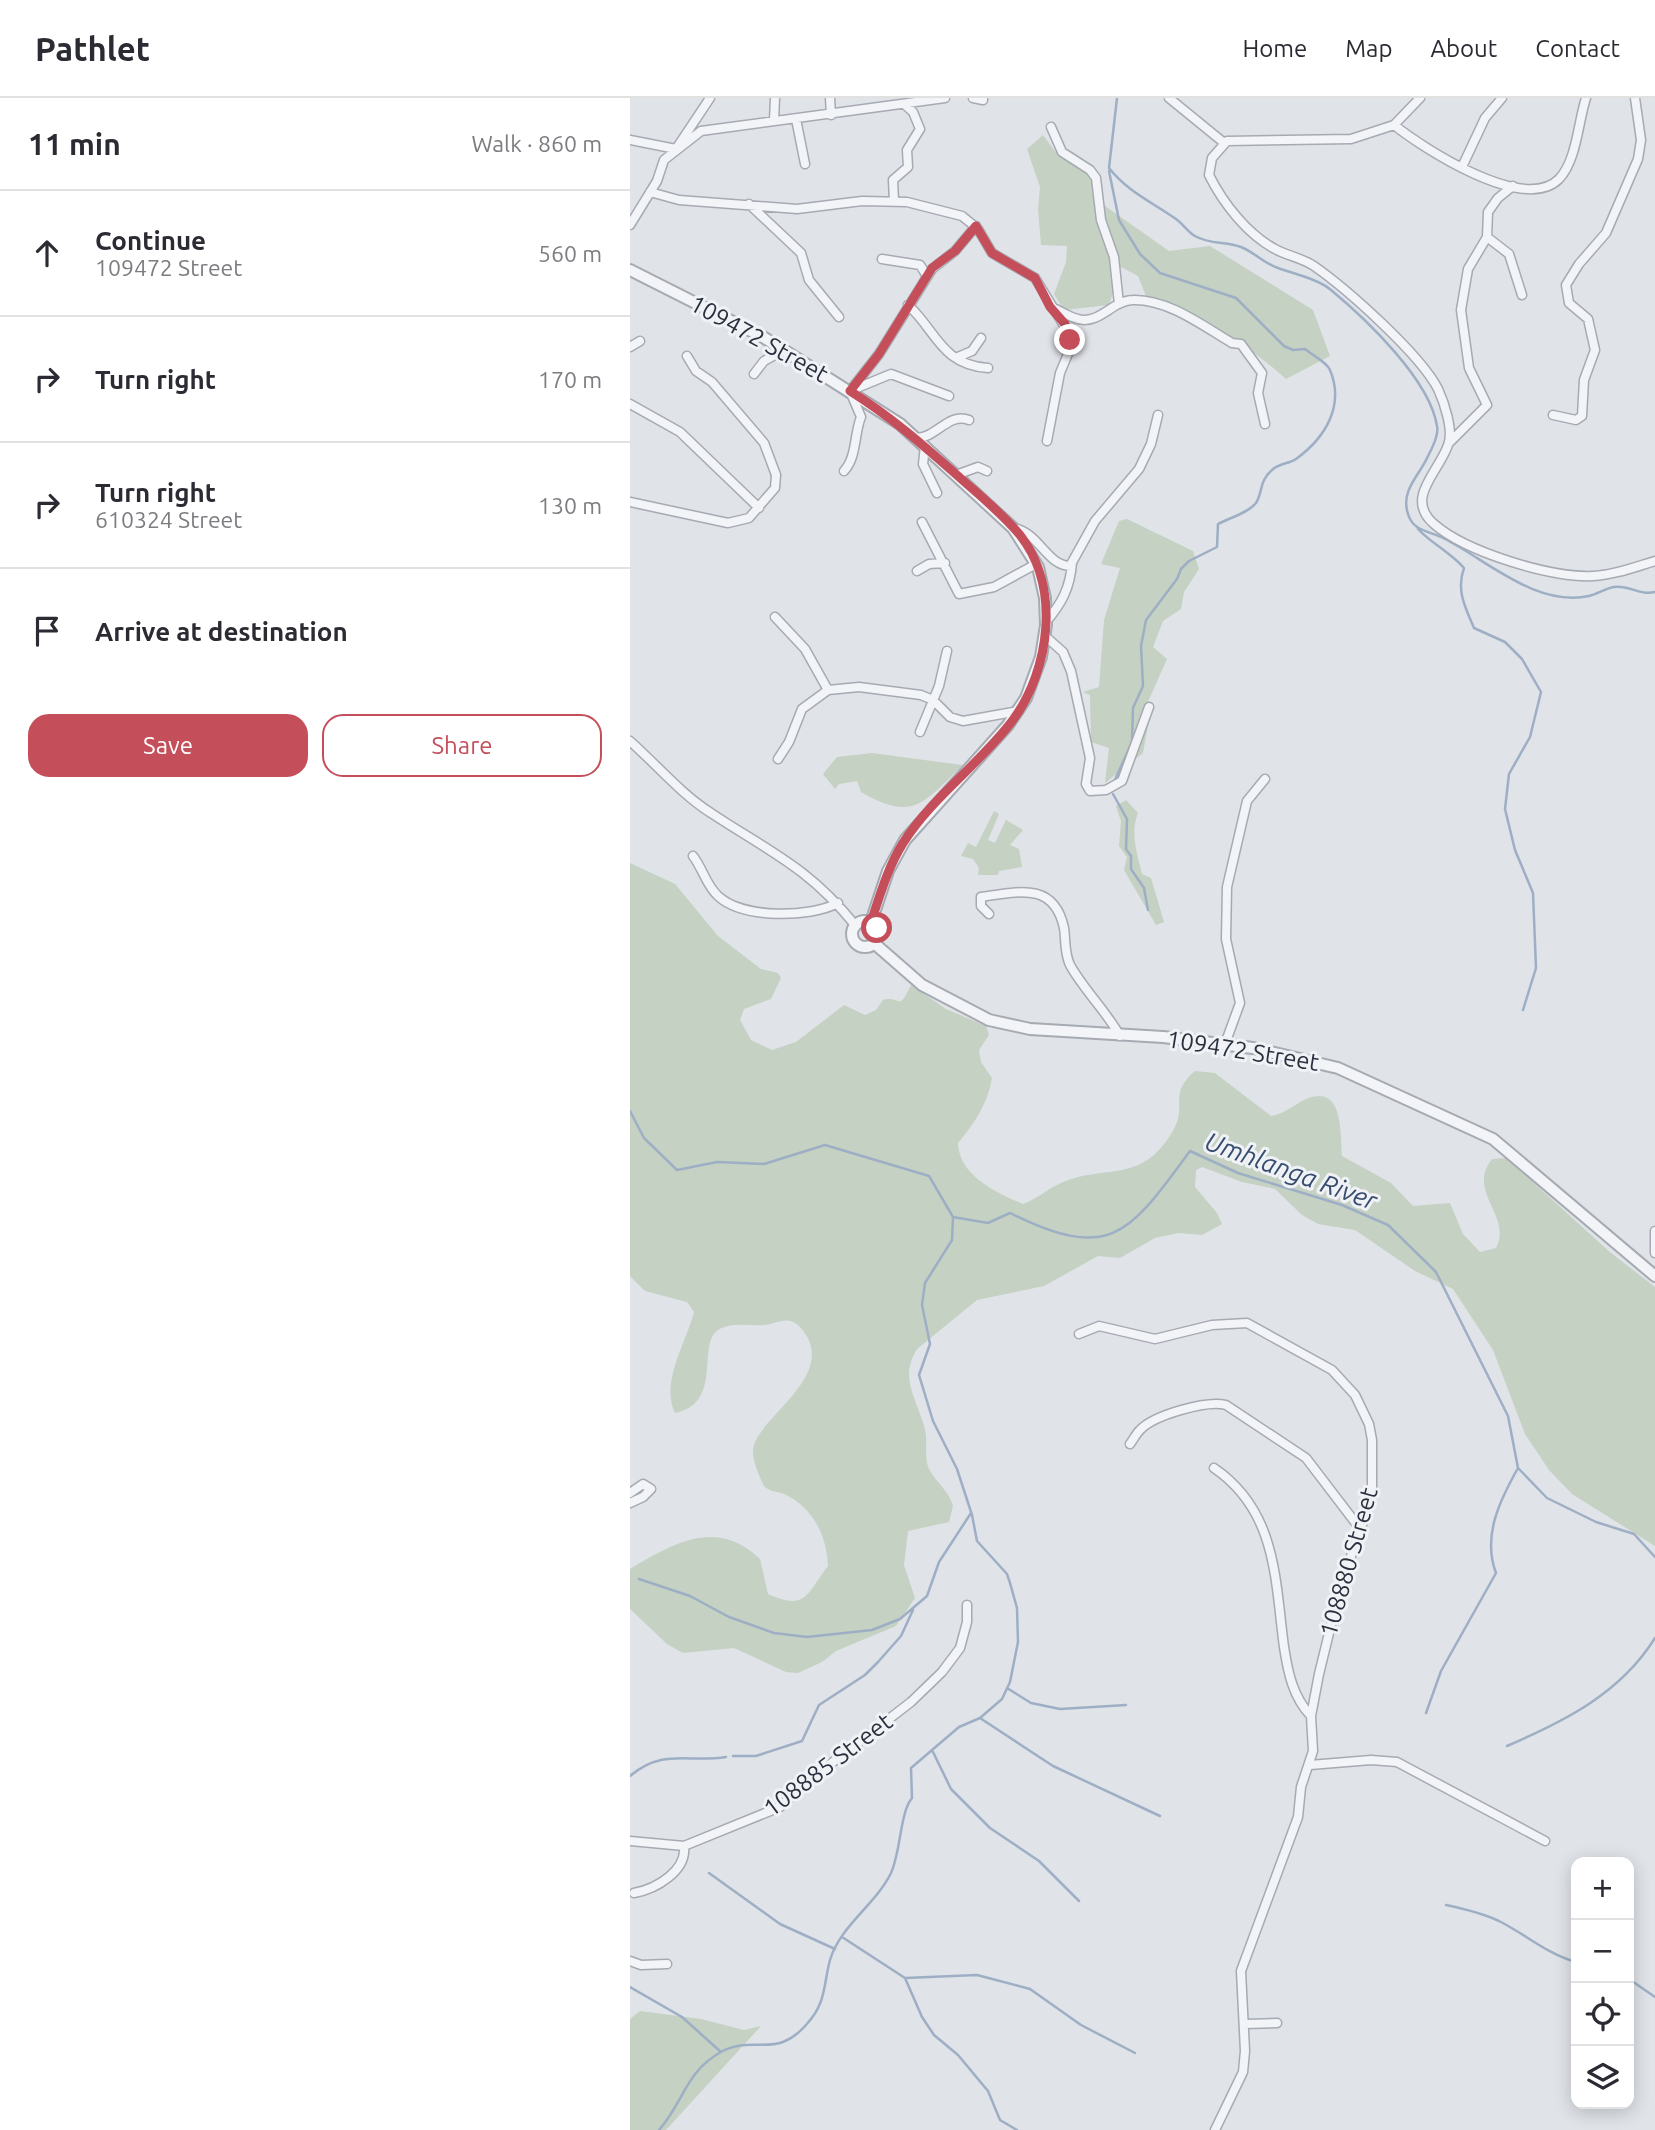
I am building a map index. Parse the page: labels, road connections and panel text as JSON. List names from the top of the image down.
{
  "streets": {
    "street": ["109472 Street", "108880 Street", "108885 Street"]
  },
  "water": ["Umhlanga River"],
  "page": {
    "header": "Pathlet",
    "nav": [
      "Home",
      "Map",
      "About",
      "Contact"
    ],
    "heading": ["11 min", "Walk · 860 m"],
    "list": [
      ["Continue", "109472 Street", "560 m"],
      ["Turn right", "170 m"],
      ["Turn right", "610324 Street", "130 m"],
      "Arrive at destination"
    ],
    "buttons": ["Save", "Share"],
    "map_buttons": ["+", "−"]
  }
}
